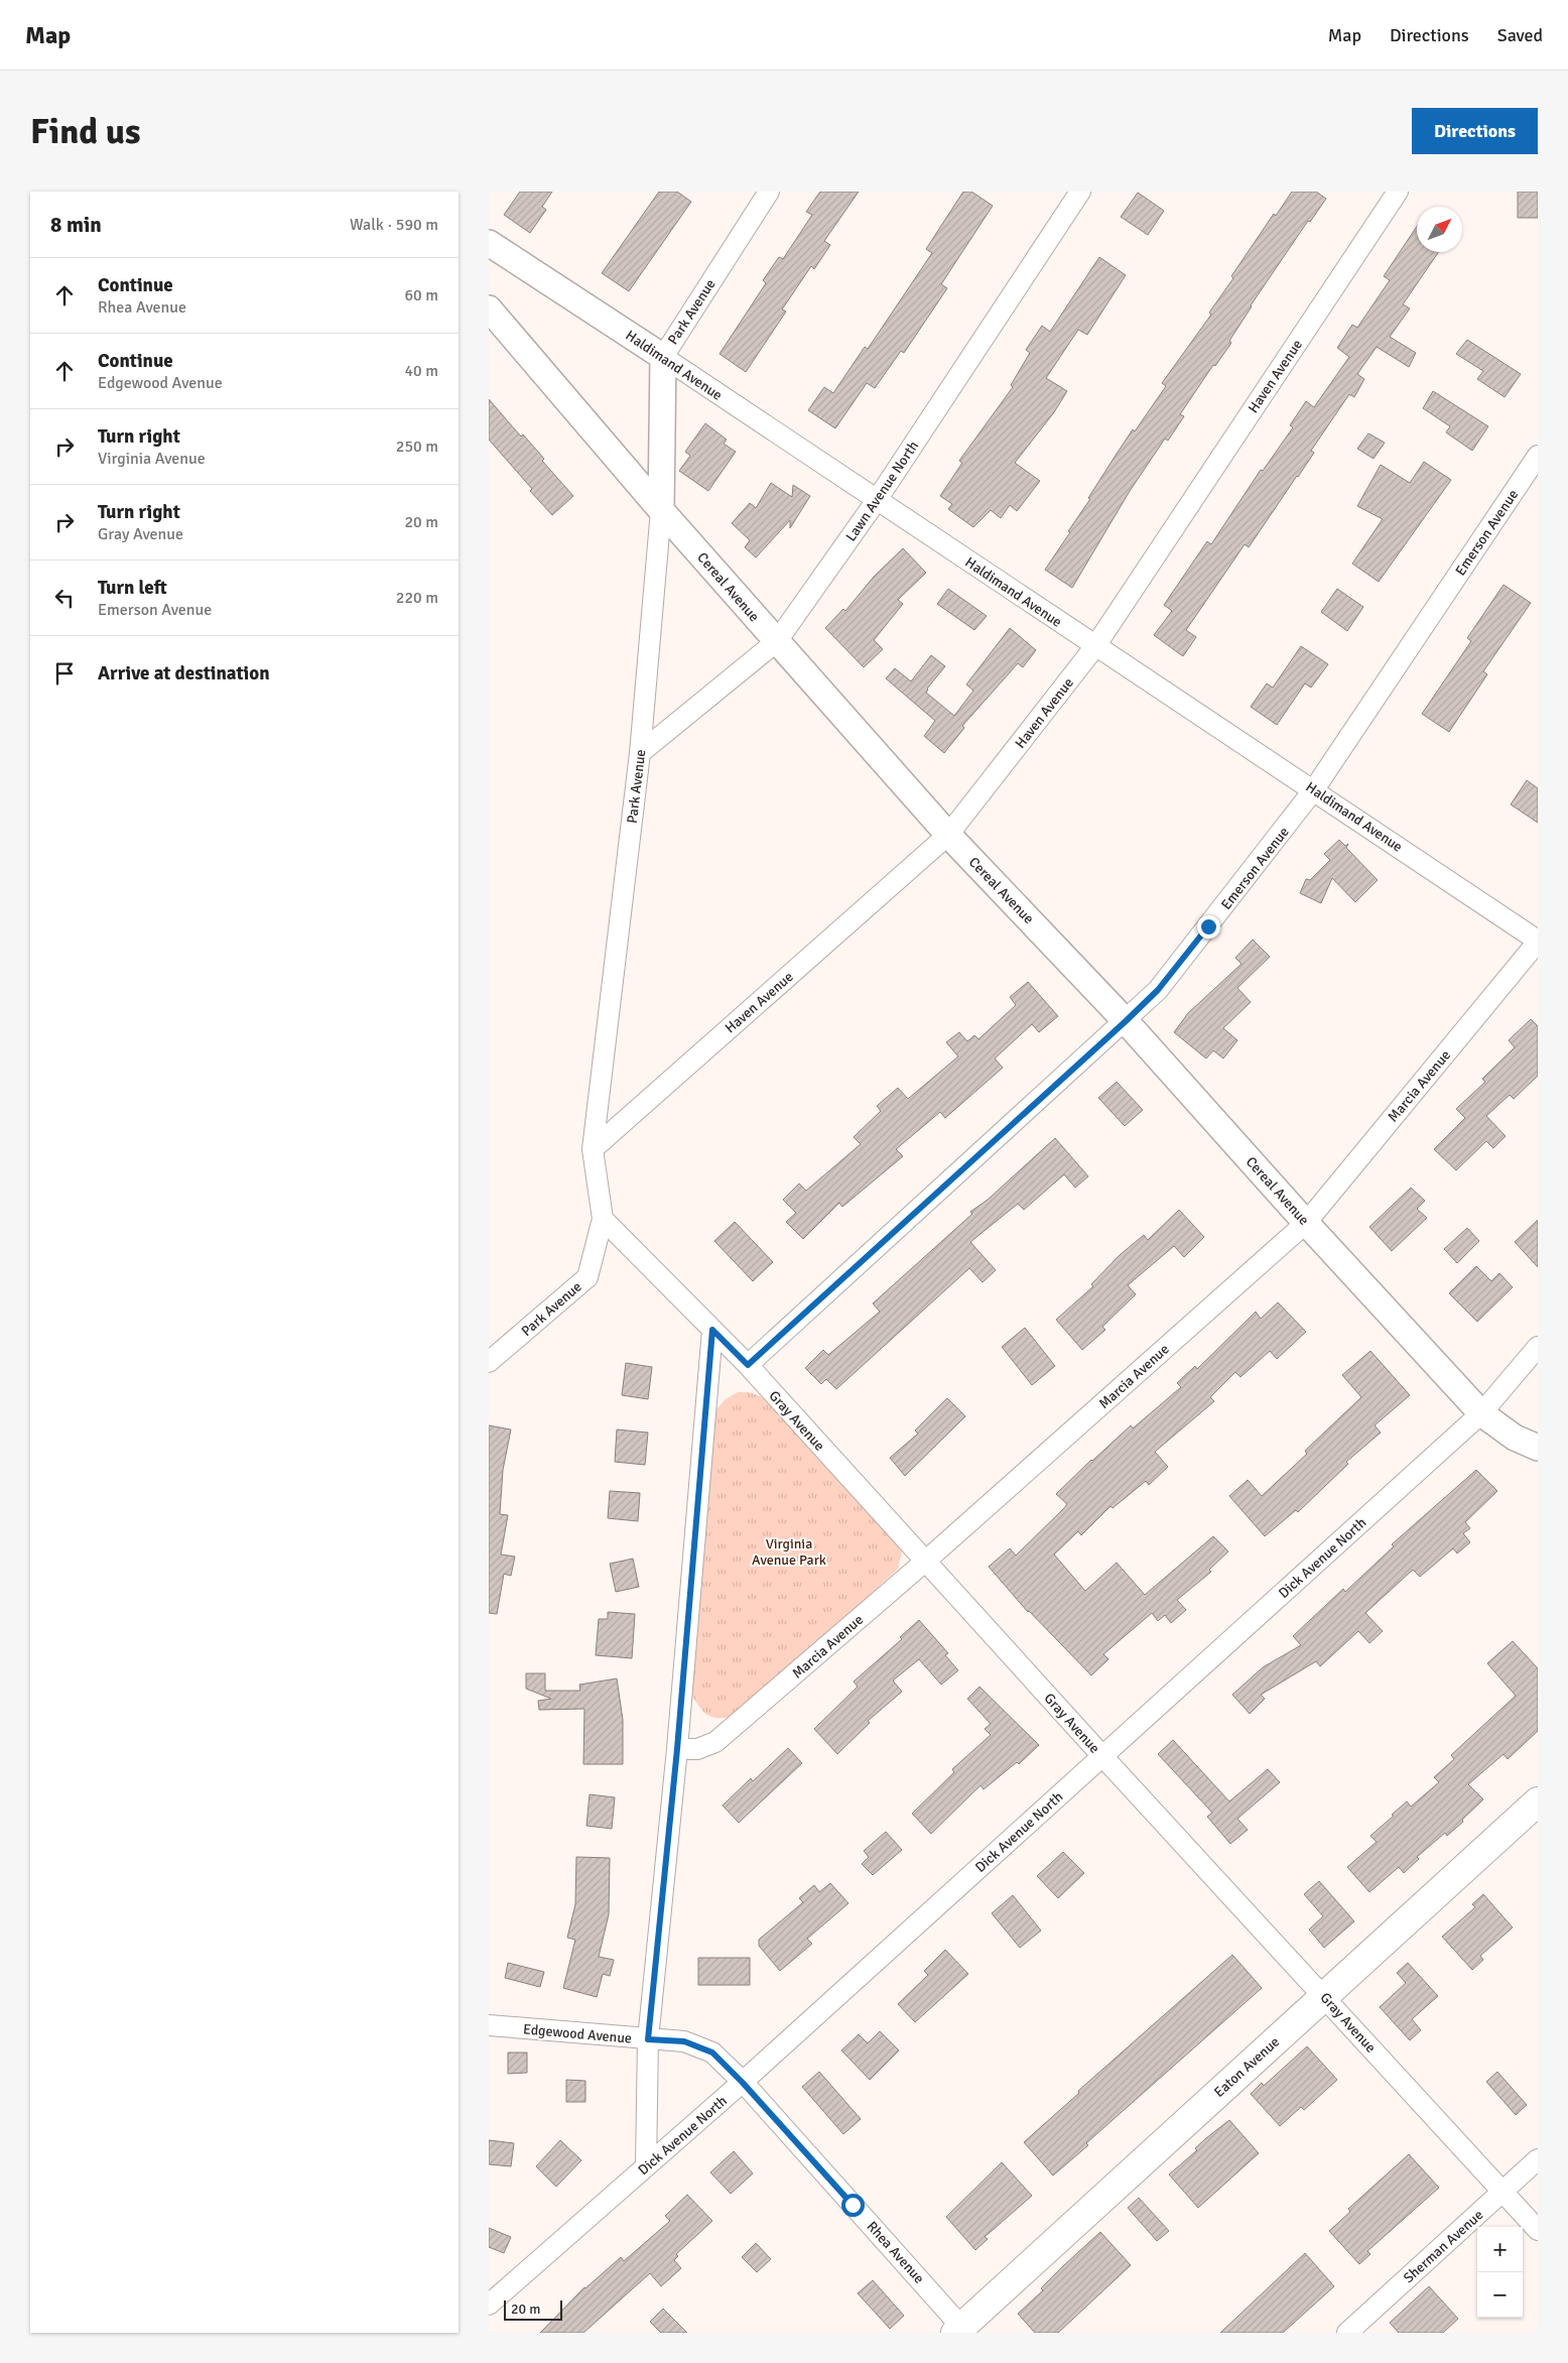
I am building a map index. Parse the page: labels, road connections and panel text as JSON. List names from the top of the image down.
{
  "streets": {
    "main road": ["Eaton Avenue"],
    "street": [
      "Park Avenue",
      "Haldimand Avenue",
      "Haven Avenue",
      "Lawn Avenue North",
      "Emerson Avenue",
      "Cereal Avenue",
      "Marcia Avenue",
      "Gray Avenue",
      "Dick Avenue North",
      "Edgewood Avenue",
      "Sherman Avenue",
      "Rhea Avenue"
    ]
  },
  "crossings": [
    ["Park Avenue", "Haldimand Avenue"],
    ["Park Avenue", "Haven Avenue"],
    ["Park Avenue", "Lawn Avenue North"],
    ["Park Avenue", "Cereal Avenue"],
    ["Park Avenue", "Gray Avenue"],
    ["Haldimand Avenue", "Haven Avenue"],
    ["Haldimand Avenue", "Lawn Avenue North"],
    ["Haldimand Avenue", "Emerson Avenue"],
    ["Haldimand Avenue", "Marcia Avenue"],
    ["Haven Avenue", "Cereal Avenue"],
    ["Lawn Avenue North", "Cereal Avenue"],
    ["Emerson Avenue", "Cereal Avenue"],
    ["Emerson Avenue", "Gray Avenue"],
    ["Cereal Avenue", "Marcia Avenue"],
    ["Cereal Avenue", "Dick Avenue North"],
    ["Marcia Avenue", "Gray Avenue"],
    ["Gray Avenue", "Dick Avenue North"],
    ["Gray Avenue", "Eaton Avenue"],
    ["Gray Avenue", "Sherman Avenue"],
    ["Dick Avenue North", "Edgewood Avenue"],
    ["Dick Avenue North", "Rhea Avenue"],
    ["Edgewood Avenue", "Rhea Avenue"],
    ["Eaton Avenue", "Rhea Avenue"]
  ],
  "parks": ["Virginia Avenue Park"],
  "scale_bar": "20 m",
  "north": "top right",
  "page": {
    "header": "Map",
    "nav": ["Map", "Directions", "Saved"],
    "buttons": "Directions",
    "title": "Find us",
    "heading": ["8 min", "Walk · 590 m"],
    "list": [
      ["Continue", "Rhea Avenue", "60 m"],
      ["Continue", "Edgewood Avenue", "40 m"],
      ["Turn right", "Virginia Avenue", "250 m"],
      ["Turn right", "Gray Avenue", "20 m"],
      ["Turn left", "Emerson Avenue", "220 m"],
      "Arrive at destination"
    ],
    "map_buttons": ["+", "−"],
    "scale": "20 m"
  }
}
